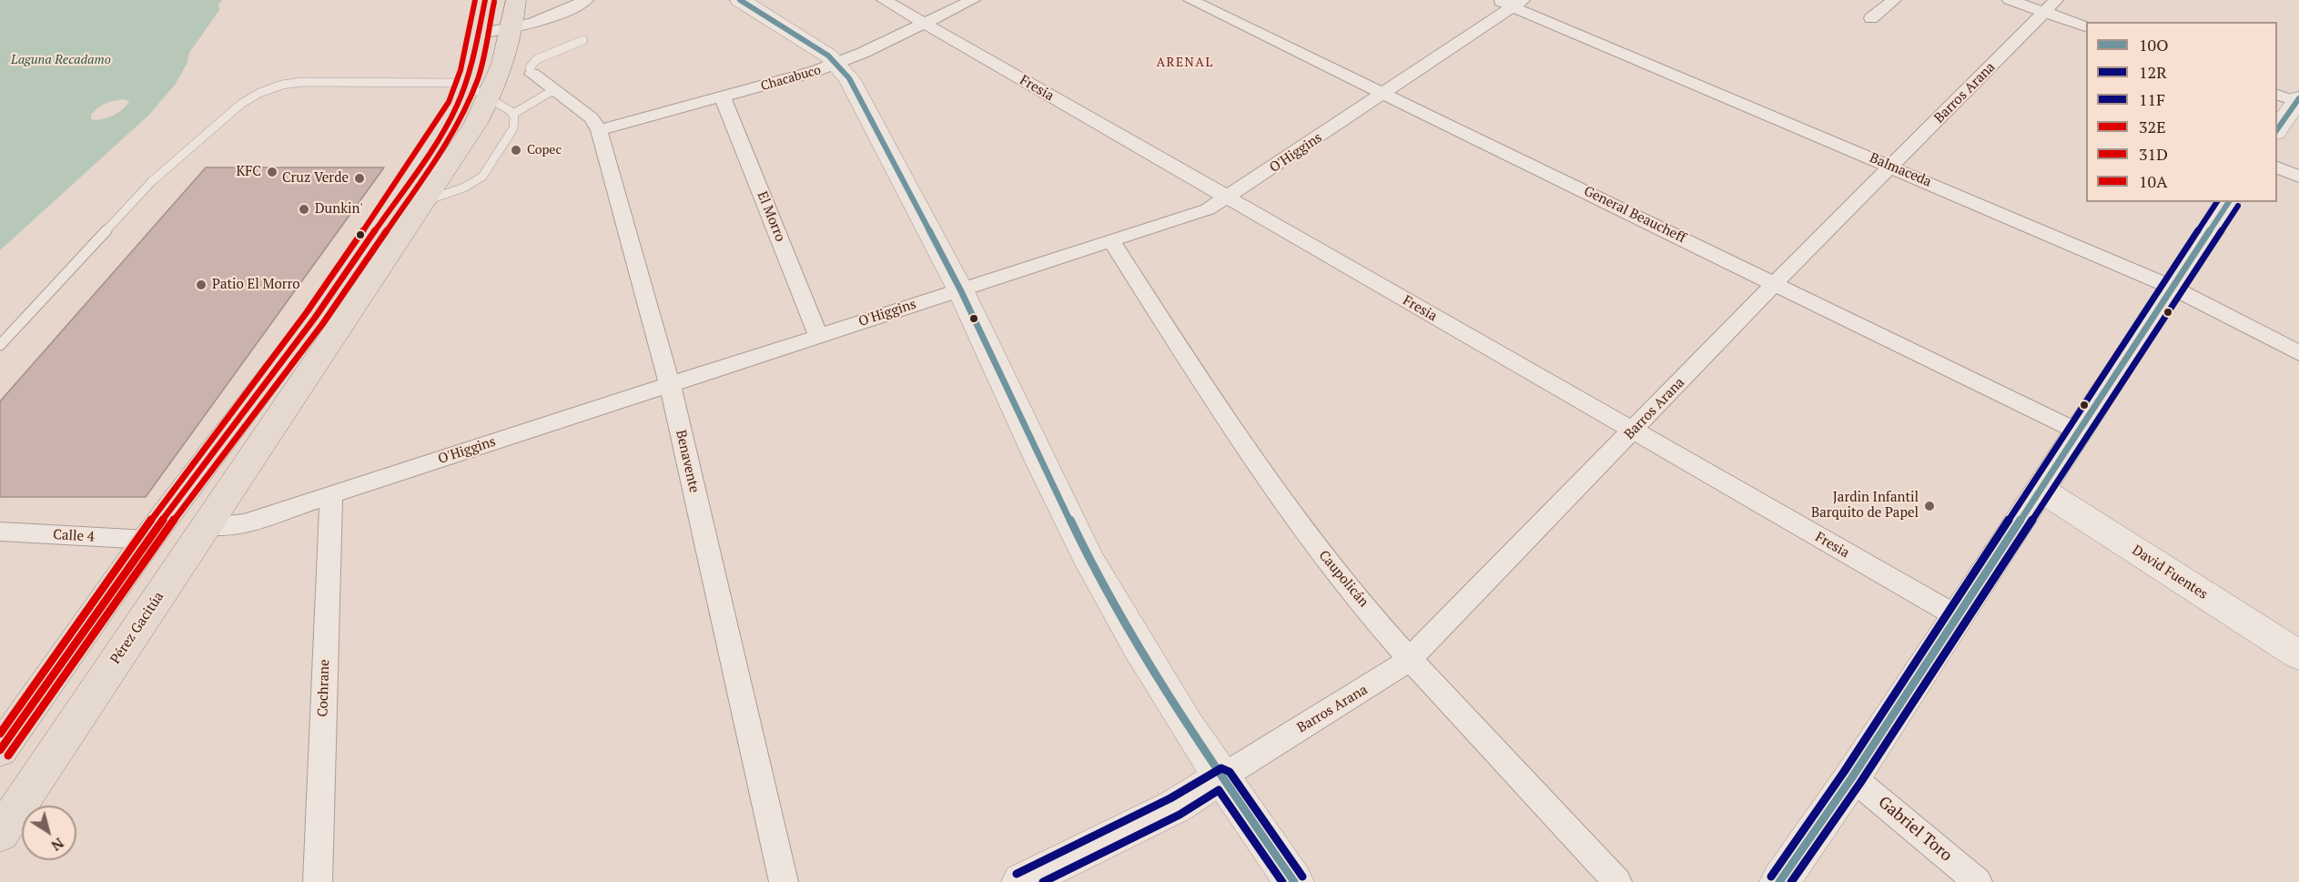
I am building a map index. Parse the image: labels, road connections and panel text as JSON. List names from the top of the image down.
{
  "streets": {
    "main road": ["David Fuentes", "Pérez Gacitúa"],
    "street": [
      "Chacabuco",
      "Fresia",
      "Barros Arana",
      "O'Higgins",
      "Balmaceda",
      "General Beaucheff",
      "El Morro",
      "Benavente",
      "Calle 4",
      "Caupolicán",
      "Cochrane",
      "Gabriel Toro"
    ]
  },
  "crossings": [
    ["Chacabuco", "Fresia"],
    ["Chacabuco", "El Morro"],
    ["Chacabuco", "Benavente"],
    ["Fresia", "Barros Arana"],
    ["Fresia", "O'Higgins"],
    ["Barros Arana", "Balmaceda"],
    ["Barros Arana", "General Beaucheff"],
    ["Barros Arana", "Caupolicán"],
    ["O'Higgins", "Balmaceda"],
    ["O'Higgins", "General Beaucheff"],
    ["O'Higgins", "El Morro"],
    ["O'Higgins", "Benavente"],
    ["O'Higgins", "Caupolicán"],
    ["O'Higgins", "Pérez Gacitúa"],
    ["O'Higgins", "Cochrane"]
  ],
  "districts": ["ARENAL"],
  "water": ["Laguna Recadamo"],
  "places": [
    "Copec",
    "KFC",
    "Cruz Verde",
    "Dunkin'",
    "Patio El Morro",
    "Jardin Infantil Barquito de Papel"
  ],
  "lines": [
    "transit line 10O",
    "transit line 32E",
    "transit line 10A",
    "transit line 31D",
    "transit line 11F",
    "transit line 12R"
  ],
  "legend": [
    "10O",
    "12R",
    "11F",
    "32E",
    "31D",
    "10A"
  ],
  "north": "bottom right"
}
